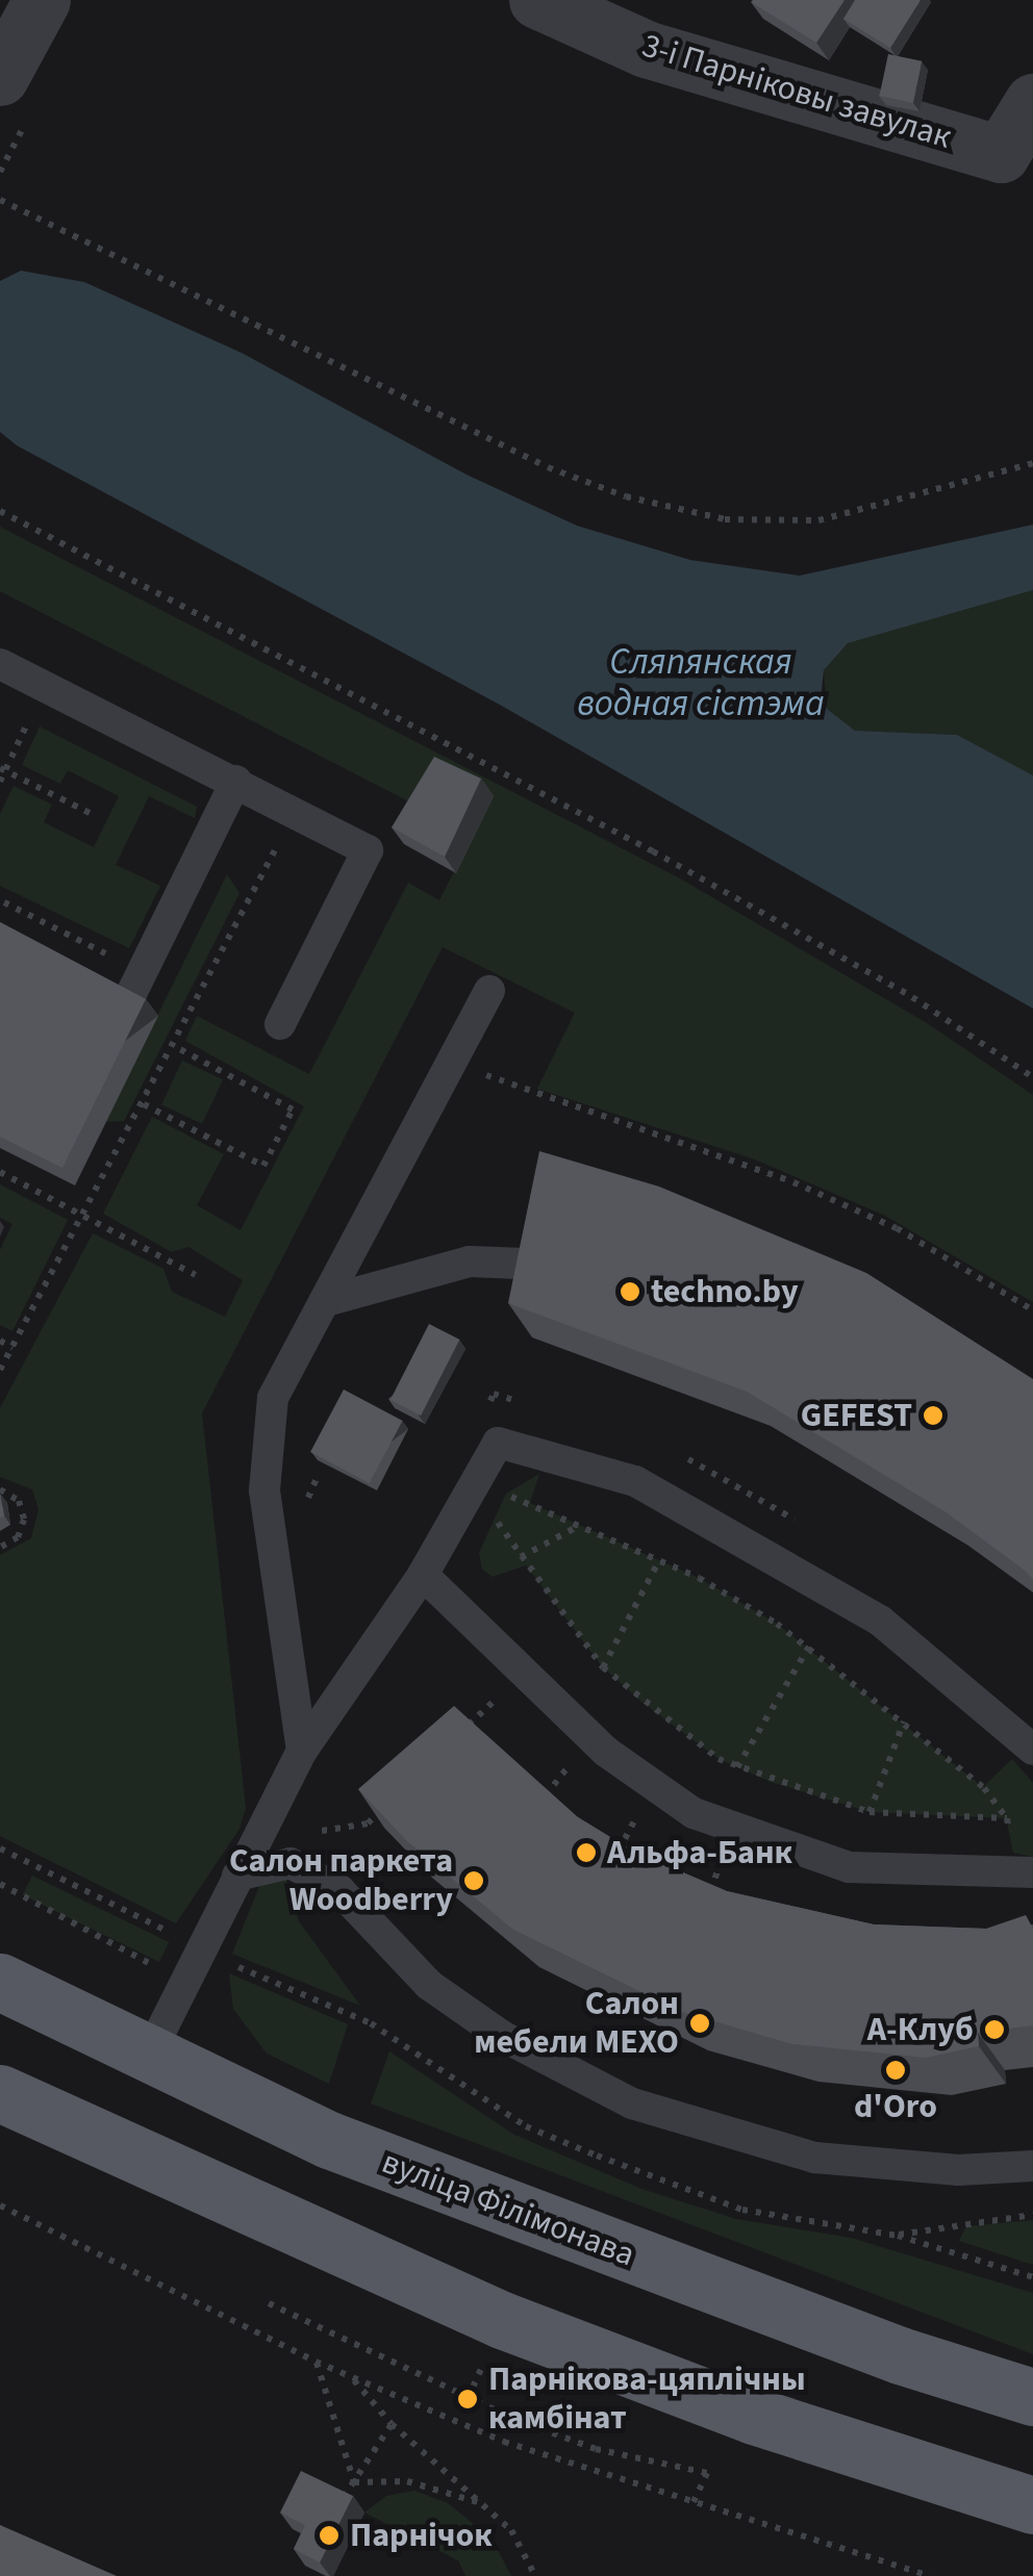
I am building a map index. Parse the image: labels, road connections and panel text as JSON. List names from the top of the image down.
{
  "streets": {
    "main road": ["вуліца Філімонава"],
    "street": ["3-і Парніковы завулак"]
  },
  "water": ["Сляпянская водная сістэма"],
  "places": [
    "techno.by",
    "GEFEST",
    "Альфа-Банк",
    "Салон паркета Woodberry",
    "Салон мебели MEXO",
    "А-Клуб",
    "d'Oro",
    "Парнікова-цяплічны камбінат",
    "Парнічoк"
  ]
}
